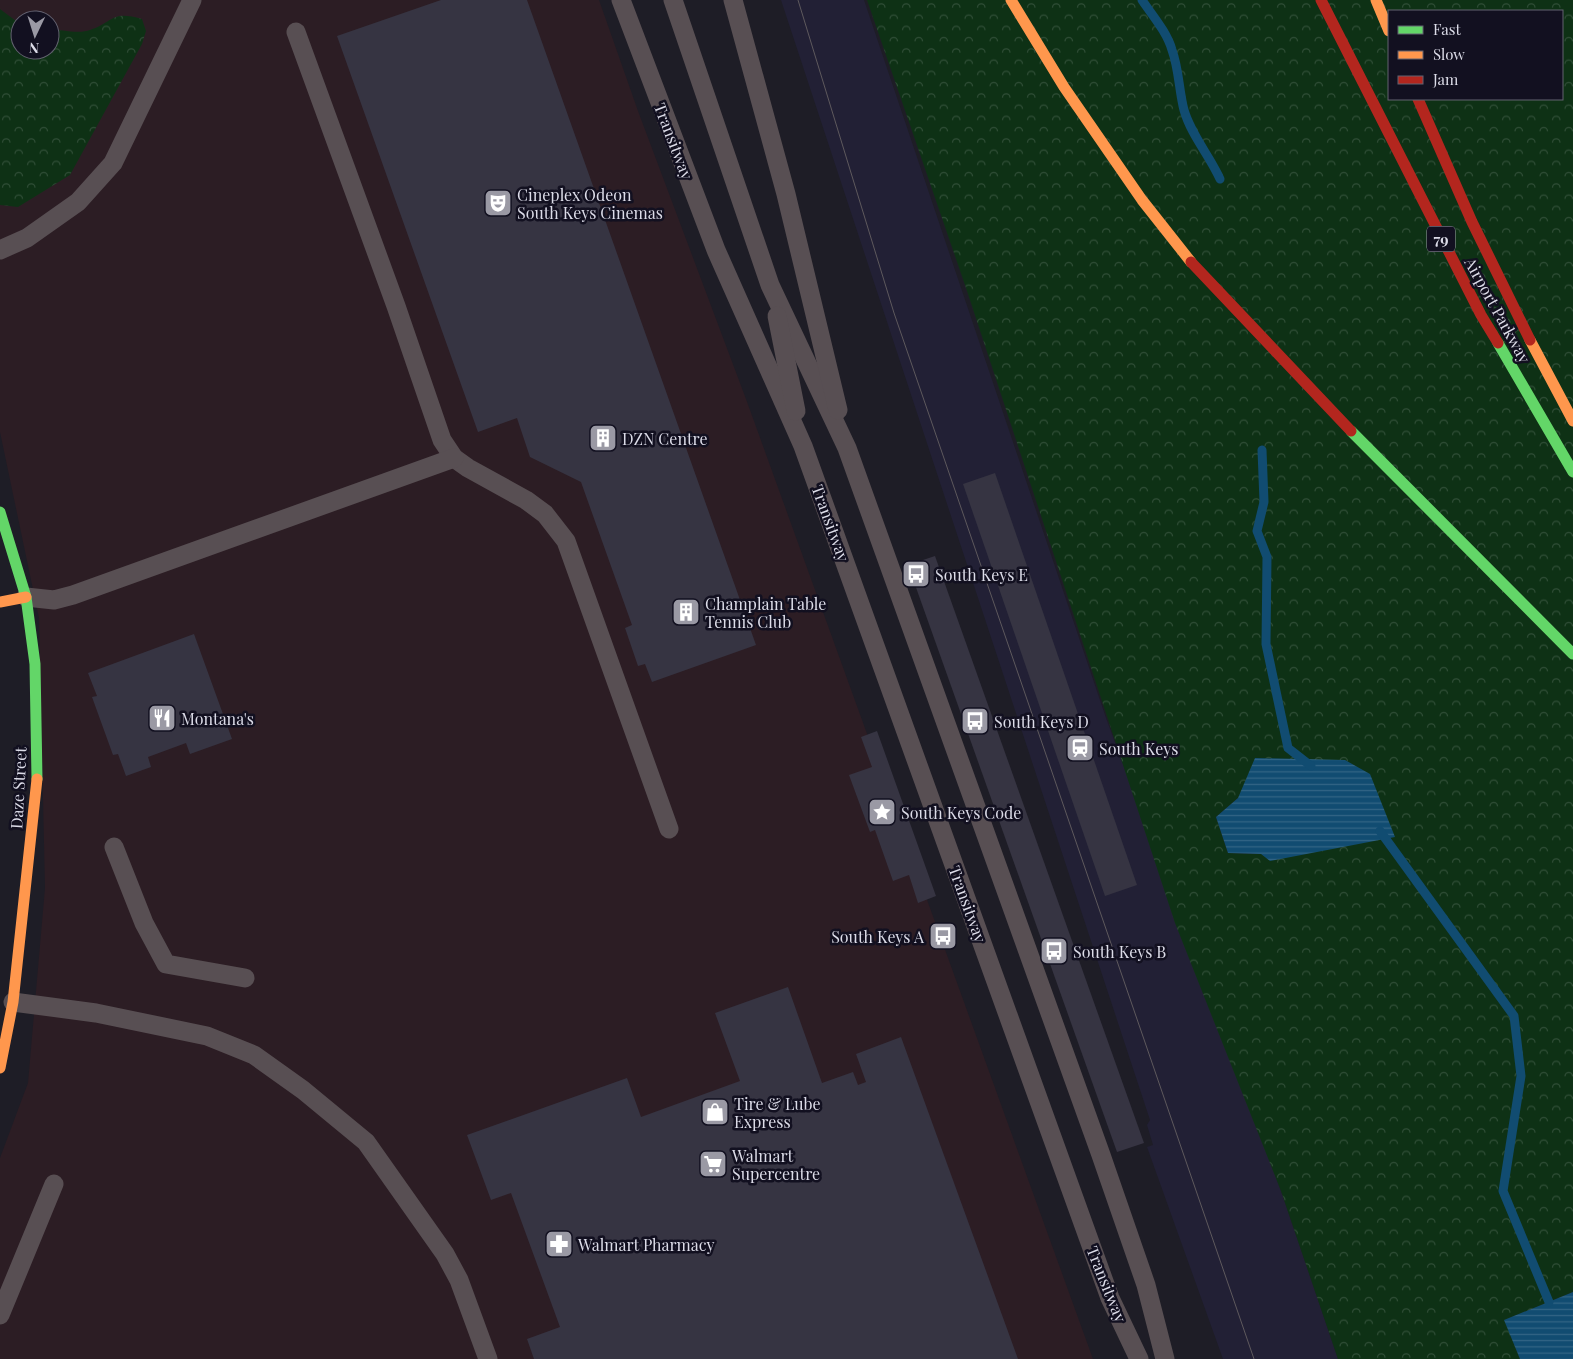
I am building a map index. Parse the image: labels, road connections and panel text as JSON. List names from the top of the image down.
{
  "streets": {
    "main road": ["79", "Airport Parkway", "Daze Street"],
    "lane": ["Transitway"]
  },
  "places": {
    "theatre": ["Cineplex Odeon South Keys Cinemas"],
    "building": ["DZN Centre", "Champlain Table Tennis Club"],
    "bus stop": [
      "South Keys E",
      "South Keys D",
      "South Keys A",
      "South Keys B"
    ],
    "restaurant": ["Montana's"],
    "station": ["South Keys"],
    "place": ["South Keys Code"],
    "shop": ["Tire & Lube Express"],
    "supermarket": ["Walmart Supercentre"],
    "pharmacy": ["Walmart Pharmacy"]
  },
  "legend": ["Fast", "Slow", "Jam"],
  "north": "bottom"
}
